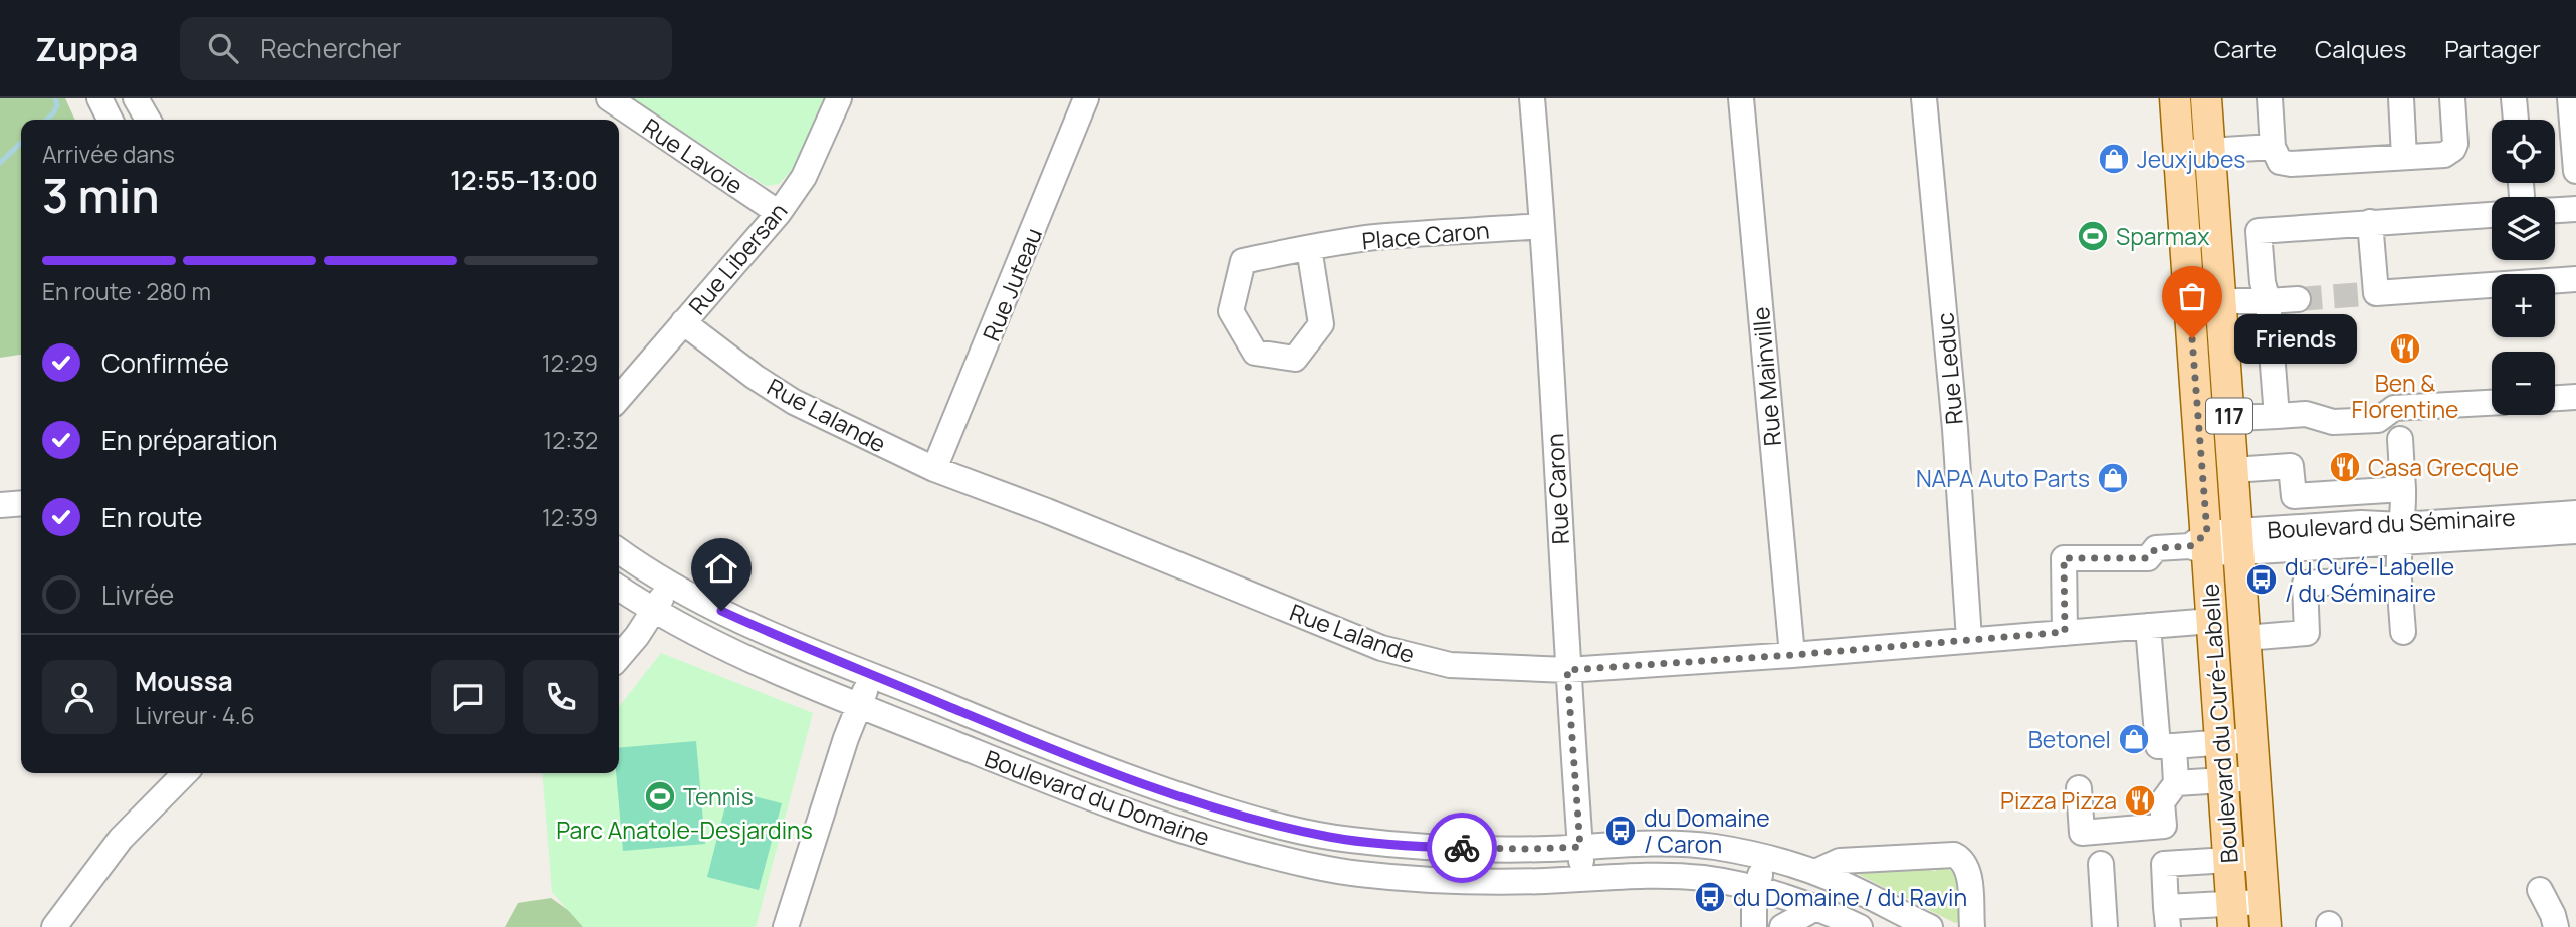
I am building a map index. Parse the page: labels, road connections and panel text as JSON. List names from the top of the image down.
{
  "streets": {
    "main road": ["117", "Boulevard du Curé-Labelle"],
    "street": [
      "Rue Lavoie",
      "Place Caron",
      "Rue Libersan",
      "Rue Juteau",
      "Rue Leduc",
      "Rue Mainville",
      "Rue Lalande",
      "Rue Caron",
      "Boulevard du Séminaire",
      "Boulevard du Domaine"
    ]
  },
  "crossings": [
    ["Rue Lavoie", "Rue Libersan"],
    ["Place Caron", "Rue Caron"],
    ["Rue Libersan", "Rue Lalande"],
    ["Rue Juteau", "Rue Lalande"],
    ["Rue Leduc", "Rue Lalande"],
    ["Rue Mainville", "Rue Lalande"],
    ["Rue Lalande", "Rue Caron"],
    ["Rue Lalande", "Boulevard du Séminaire"],
    ["Rue Lalande", "Boulevard du Curé-Labelle"],
    ["Rue Caron", "Boulevard du Domaine"],
    ["Boulevard du Séminaire", "Boulevard du Curé-Labelle"]
  ],
  "parks": ["Parc Anatole-Desjardins"],
  "places": {
    "shop": ["Jeuxjubes", "NAPA Auto Parts", "Betonel"],
    "sports": ["Sparmax", "Tennis"],
    "other": ["Friends"],
    "restaurant": ["Ben & Florentine", "Casa Grecque", "Pizza Pizza"],
    "bus stop": ["du Curé-Labelle / du Séminaire", "du Domaine / Caron", "du Domaine / du Ravin"]
  },
  "page": {
    "header": "Zuppa",
    "search": "Rechercher",
    "nav": ["Carte", "Calques", "Partager"],
    "map_buttons": ["+", "−"],
    "heading": ["3 min", "Arrivée dans", "12:55–13:00"],
    "panel": ["Moussa", "Livreur · 4.6"],
    "bar": "En route · 280 m",
    "bubble": "Friends",
    "list": [
      ["Confirmée", "12:29"],
      ["En préparation", "12:32"],
      ["En route", "12:39"],
      "Livrée"
    ]
  }
}
